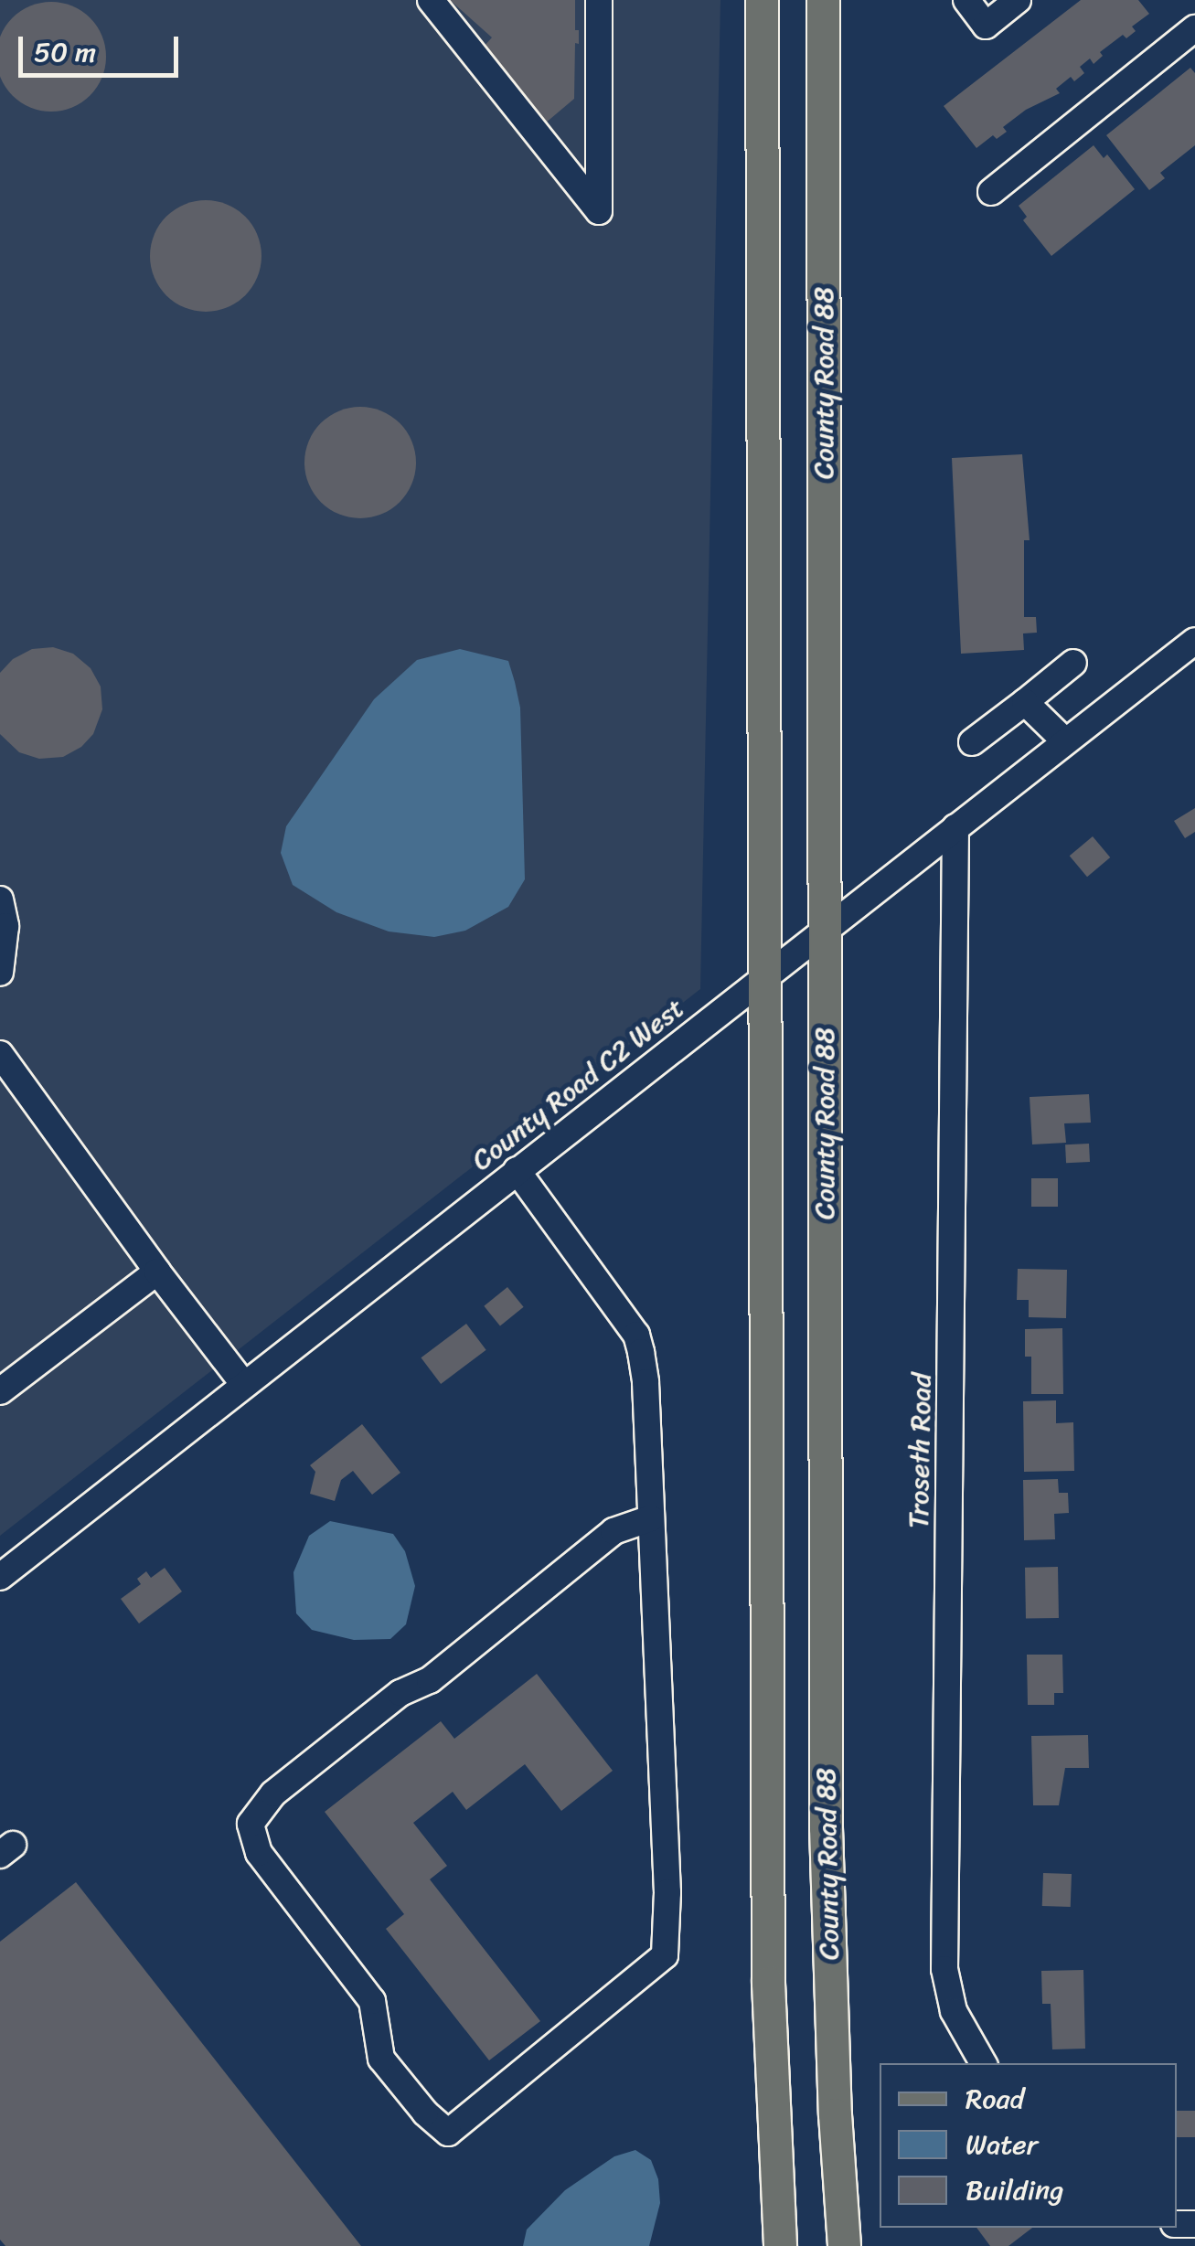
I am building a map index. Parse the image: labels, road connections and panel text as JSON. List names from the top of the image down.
{
  "streets": {
    "main road": ["County Road 88"],
    "street": ["County Road C2 West", "Troseth Road"]
  },
  "crossings": [
    ["County Road 88", "County Road C2 West"],
    ["County Road C2 West", "Troseth Road"]
  ],
  "legend": ["Road", "Water", "Building"],
  "scale_bar": "50 m"
}
